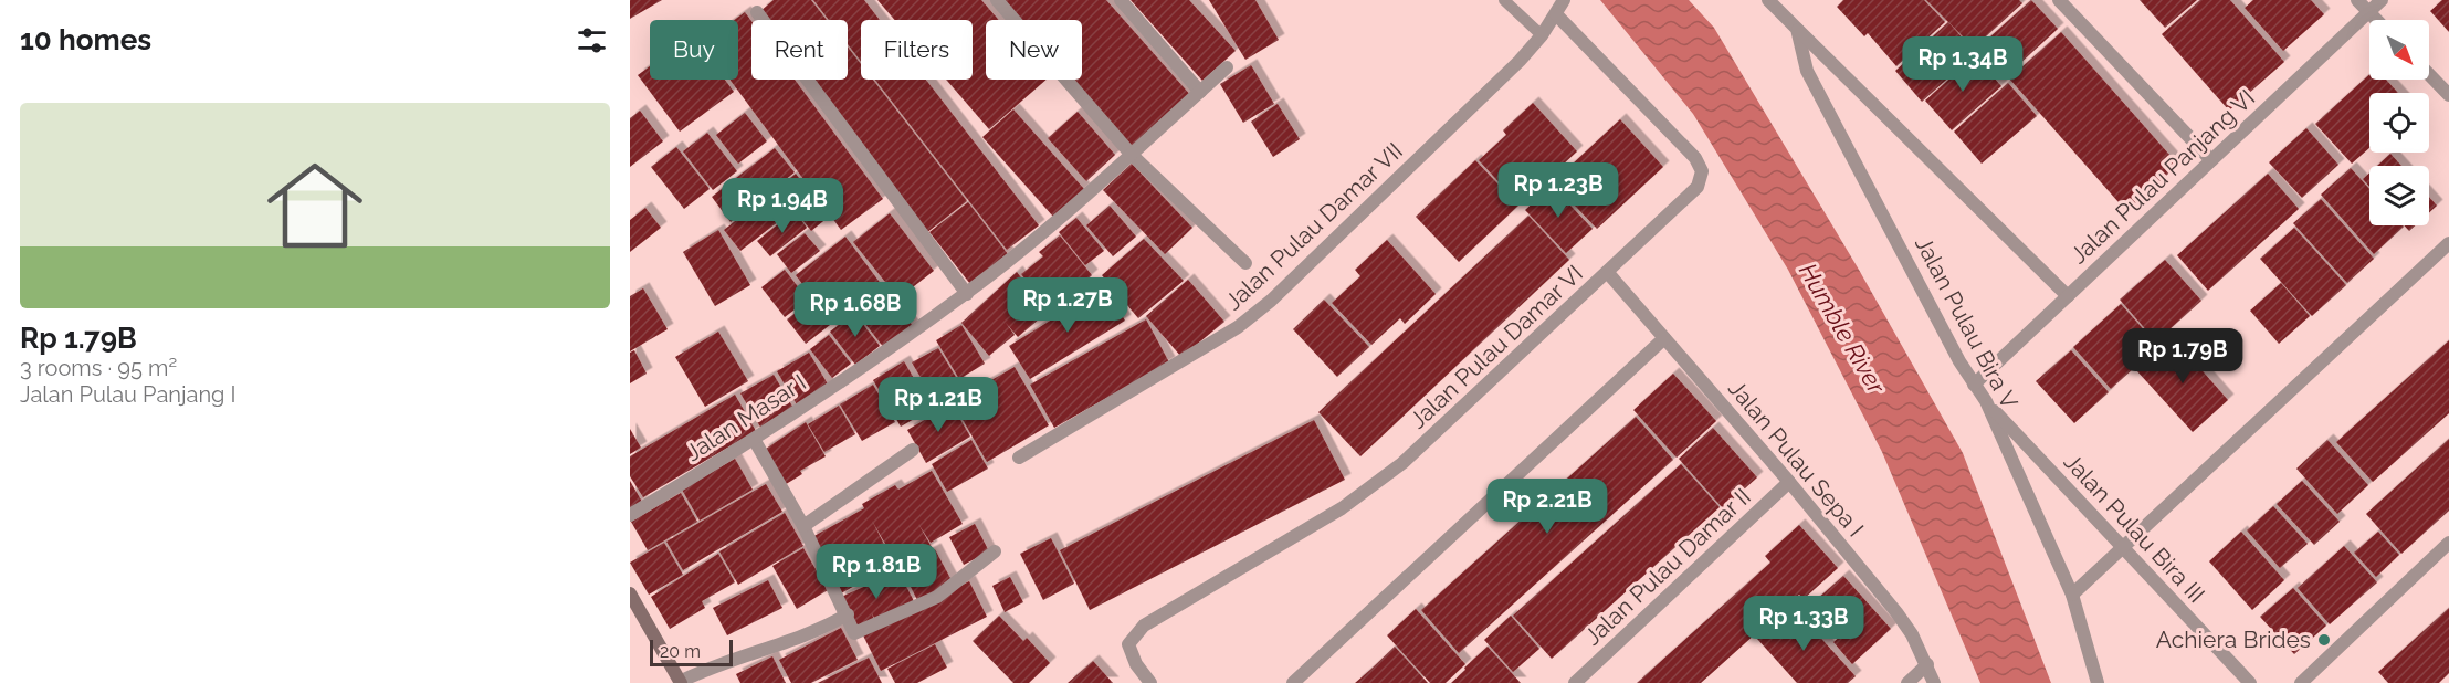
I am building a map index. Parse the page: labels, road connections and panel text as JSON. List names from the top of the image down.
{
  "streets": {
    "street": [
      "Jalan Pulau Panjang VI",
      "Jalan Pulau Damar VII",
      "Jalan Pulau Bira V",
      "Jalan Pulau Damar VI",
      "Jalan Masar I",
      "Jalan Pulau Sepa I",
      "Jalan Pulau Bira III",
      "Jalan Pulau Damar II"
    ]
  },
  "crossings": [
    ["Jalan Pulau Panjang VI", "Jalan Pulau Bira V"],
    ["Jalan Pulau Damar VII", "Jalan Pulau Damar VI"],
    ["Jalan Pulau Bira V", "Jalan Pulau Bira III"],
    ["Jalan Pulau Damar VI", "Jalan Pulau Sepa I"],
    ["Jalan Pulau Sepa I", "Jalan Pulau Damar II"]
  ],
  "water": ["Humble River"],
  "places": ["Achiera Brides"],
  "scale_bar": "20 m",
  "north": "bottom right",
  "page": {
    "heading": "10 homes",
    "chip": [
      "Buy",
      "Rent",
      "Filters",
      "New"
    ],
    "price": [
      "Rp 1.34B",
      "Rp 1.23B",
      "Rp 1.94B",
      "Rp 1.27B",
      "Rp 1.68B",
      "Rp 1.79B",
      "Rp 1.21B",
      "Rp 2.21B",
      "Rp 1.81B",
      "Rp 1.33B"
    ],
    "list": [
      {
        "name": "Rp 1.79B",
        "note": "3 rooms · 95 m² · Jalan Pulau Panjang I"
      }
    ],
    "scale": "20 m"
  }
}
